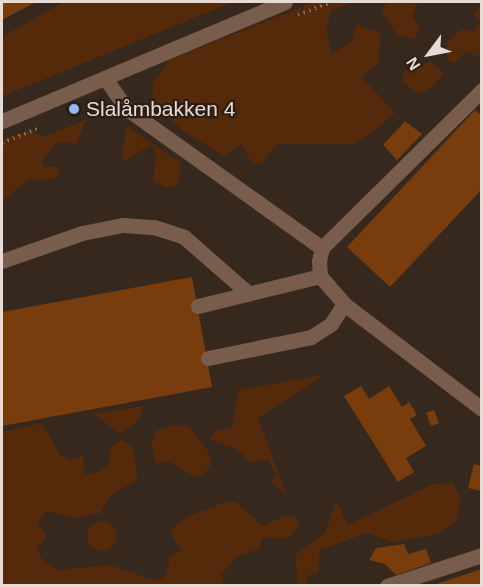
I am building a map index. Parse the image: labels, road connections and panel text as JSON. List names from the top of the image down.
{
  "places": ["Slalåmbakken 4"],
  "north": "bottom left"
}
